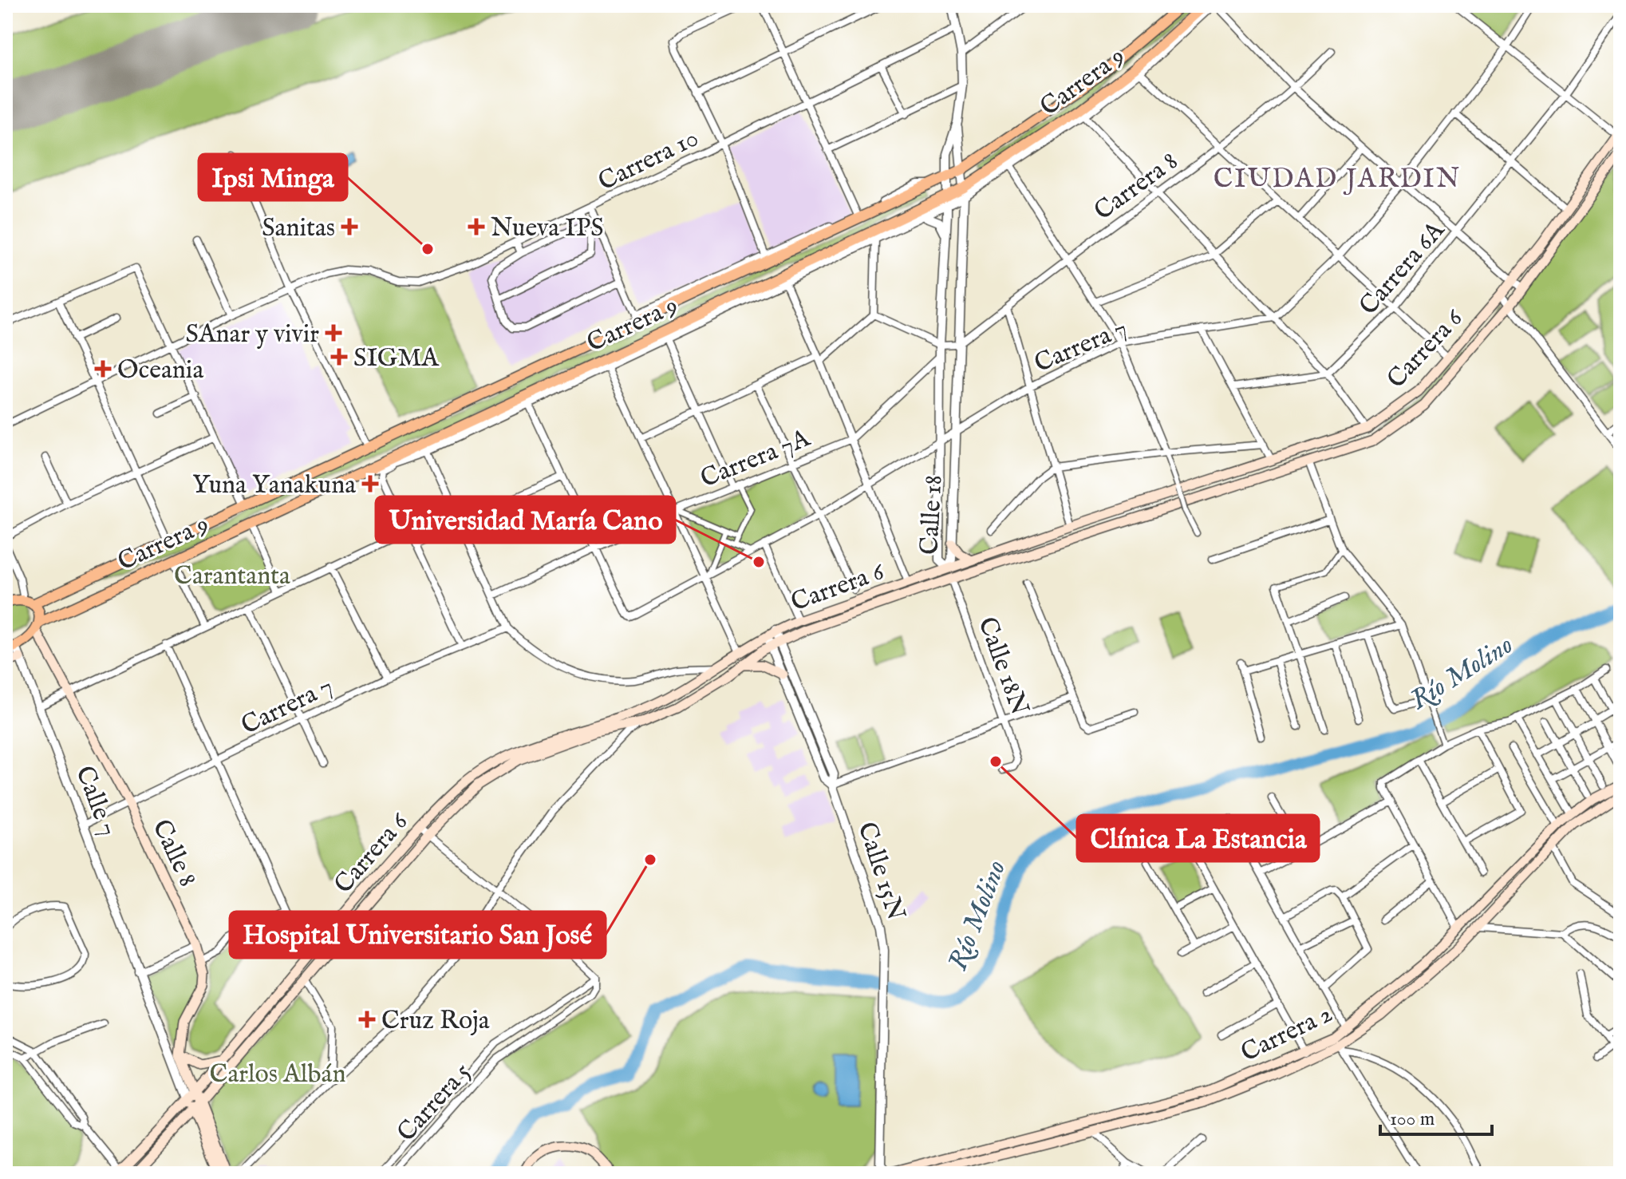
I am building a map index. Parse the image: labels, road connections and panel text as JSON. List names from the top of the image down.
{
  "streets": {
    "main road": [
      "Carrera 9",
      "Carrera 6",
      "Calle 8",
      "Carrera 2"
    ],
    "street": [
      "Carrera 10",
      "Carrera 8",
      "Carrera 6A",
      "Carrera 7",
      "Carrera 7A",
      "Calle 18",
      "Calle 18N",
      "Calle 7",
      "Calle 15N",
      "Carrera 5"
    ]
  },
  "crossings": [
    ["Carrera 9", "Calle 18"],
    ["Carrera 9", "Calle 7"],
    ["Carrera 9", "Calle 8"],
    ["Carrera 8", "Calle 18"],
    ["Carrera 7", "Carrera 7A"],
    ["Carrera 7", "Calle 18"],
    ["Carrera 7", "Calle 7"],
    ["Carrera 7", "Calle 8"],
    ["Carrera 6", "Calle 18"],
    ["Carrera 6", "Calle 18N"],
    ["Carrera 6", "Calle 7"],
    ["Carrera 6", "Calle 8"],
    ["Carrera 6", "Calle 15N"],
    ["Carrera 7A", "Calle 18"],
    ["Calle 18", "Calle 18N"],
    ["Calle 7", "Calle 8"]
  ],
  "districts": ["CIUDAD JARDIN"],
  "water": ["Río Molino"],
  "parks": ["Carantanta", "Carlos Albán"],
  "places": {
    "health": [
      "Sanitas",
      "Nueva IPS",
      "SAnar y vivir",
      "SIGMA",
      "Oceania",
      "Yuna Yanakuna",
      "Cruz Roja"
    ],
    "other": [
      "Ipsi Minga",
      "Universidad María Cano",
      "Clínica La Estancia",
      "Hospital Universitario San José"
    ]
  },
  "scale_bar": "100 m"
}
